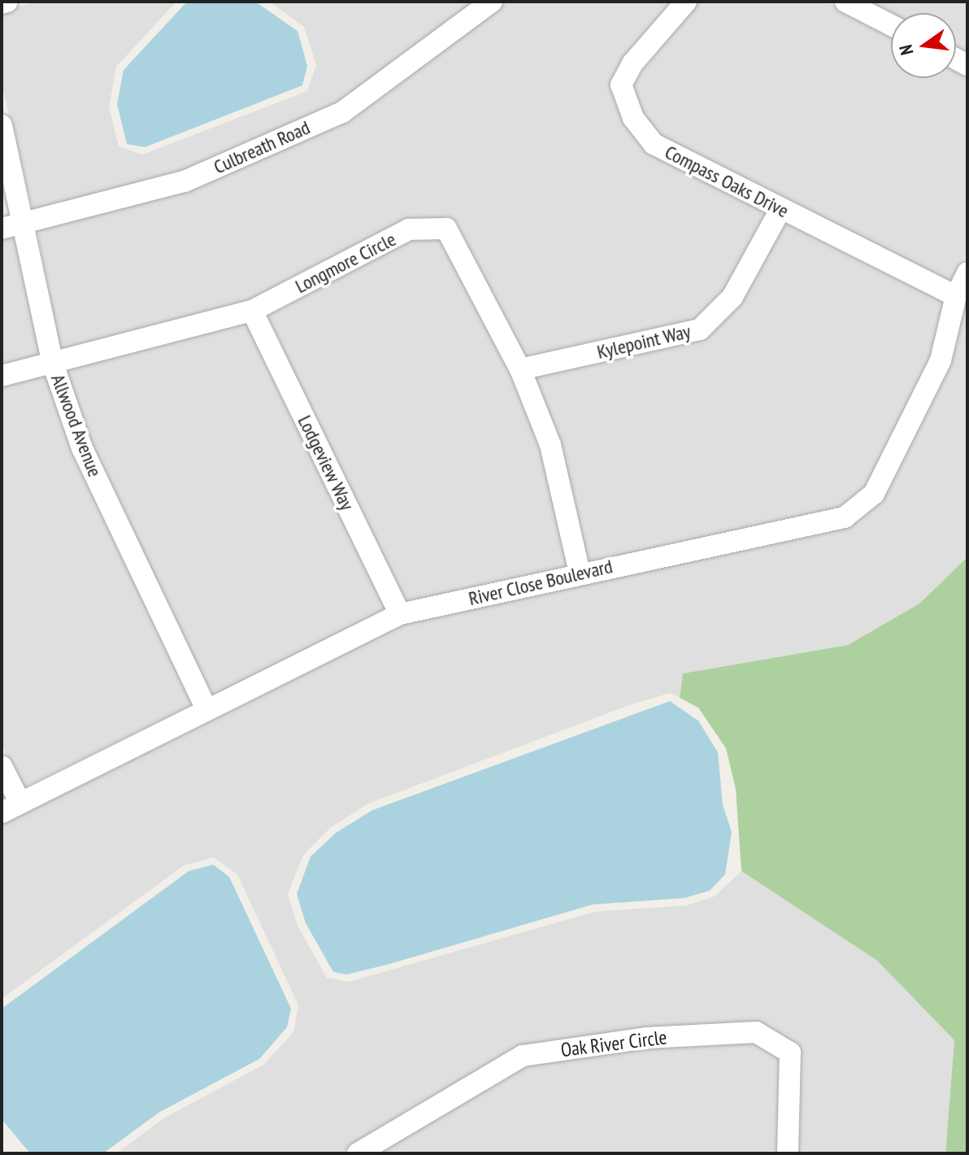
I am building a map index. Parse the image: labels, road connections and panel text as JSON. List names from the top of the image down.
{
  "streets": {
    "street": [
      "Culbreath Road",
      "Compass Oaks Drive",
      "Longmore Circle",
      "Kylepoint Way",
      "Allwood Avenue",
      "Lodgeview Way",
      "River Close Boulevard",
      "Oak River Circle"
    ]
  },
  "crossings": [
    ["Culbreath Road", "Allwood Avenue"],
    ["Compass Oaks Drive", "Kylepoint Way"],
    ["Compass Oaks Drive", "River Close Boulevard"],
    ["Longmore Circle", "Kylepoint Way"],
    ["Longmore Circle", "Allwood Avenue"],
    ["Longmore Circle", "Lodgeview Way"],
    ["Longmore Circle", "River Close Boulevard"],
    ["Allwood Avenue", "River Close Boulevard"],
    ["Lodgeview Way", "River Close Boulevard"]
  ],
  "north": "left"
}
